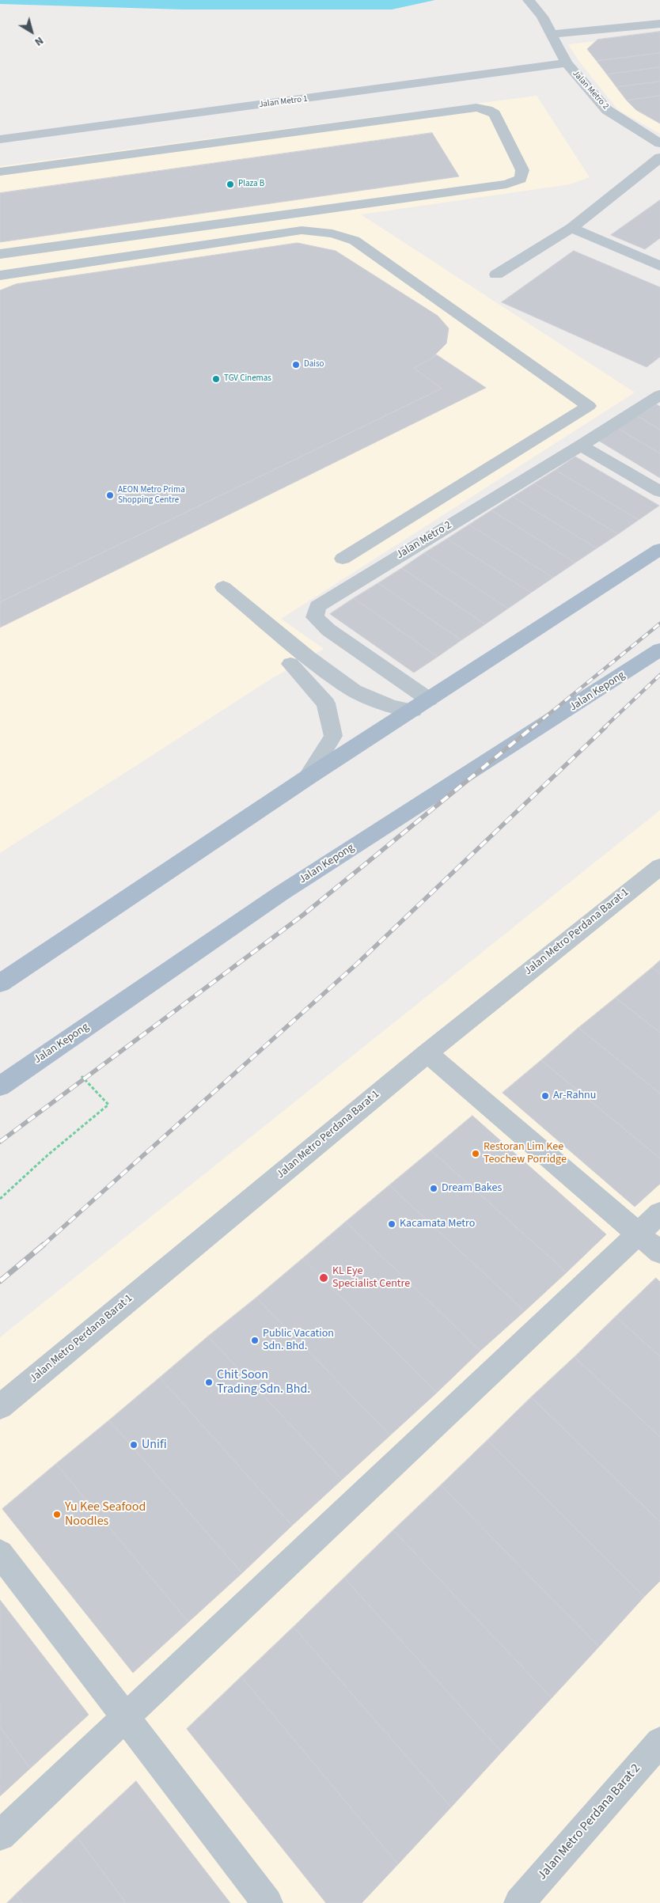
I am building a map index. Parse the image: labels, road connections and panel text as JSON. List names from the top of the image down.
{
  "streets": {
    "main road": ["Jalan Kepong"],
    "street": [
      "Jalan Metro 2",
      "Jalan Metro 1",
      "Jalan Metro Perdana Barat 1",
      "Jalan Metro Perdana Barat 2"
    ]
  },
  "crossings": [
    ["Jalan Metro 2", "Jalan Metro 1"]
  ],
  "places": [
    "Plaza B",
    "Daiso",
    "TGV Cinemas",
    "AEON Metro Prima Shopping Centre",
    "Ar-Rahnu",
    "Restoran Lim Kee Teochew Porridge",
    "Dream Bakes",
    "Kacamata Metro",
    "KL Eye Specialist Centre",
    "Public Vacation Sdn. Bhd.",
    "Chit Soon Trading Sdn. Bhd.",
    "Unifi",
    "Yu Kee Seafood Noodles"
  ],
  "north": "bottom right"
}
